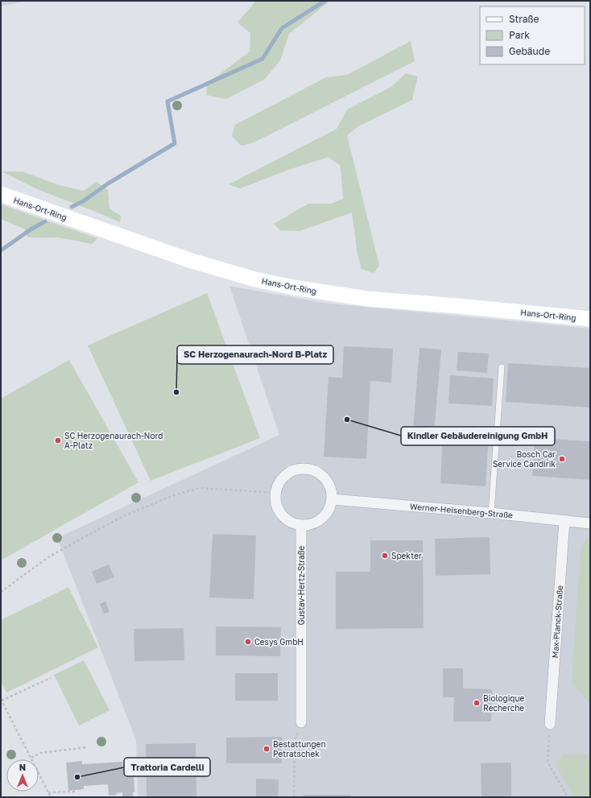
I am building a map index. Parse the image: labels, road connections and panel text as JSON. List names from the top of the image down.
{
  "streets": {
    "main road": ["Hans-Ort-Ring"],
    "street": ["Werner-Heisenberg-Straße", "Gustav-Hertz-Straße", "Max-Planck-Straße"]
  },
  "crossings": [
    ["Werner-Heisenberg-Straße", "Gustav-Hertz-Straße"],
    ["Werner-Heisenberg-Straße", "Max-Planck-Straße"]
  ],
  "places": [
    "SC Herzogenaurach-Nord B-Platz",
    "Kindler Gebäudereinigung GmbH",
    "SC Herzogenaurach-Nord A-Platz",
    "Bosch Car Service Candirik",
    "Spekter",
    "Cesys GmbH",
    "Biologique Recherche",
    "Bestattungen Petratschek",
    "Trattoria Cardelli"
  ],
  "legend": ["Straße", "Park", "Gebäude"],
  "north": "top"
}
